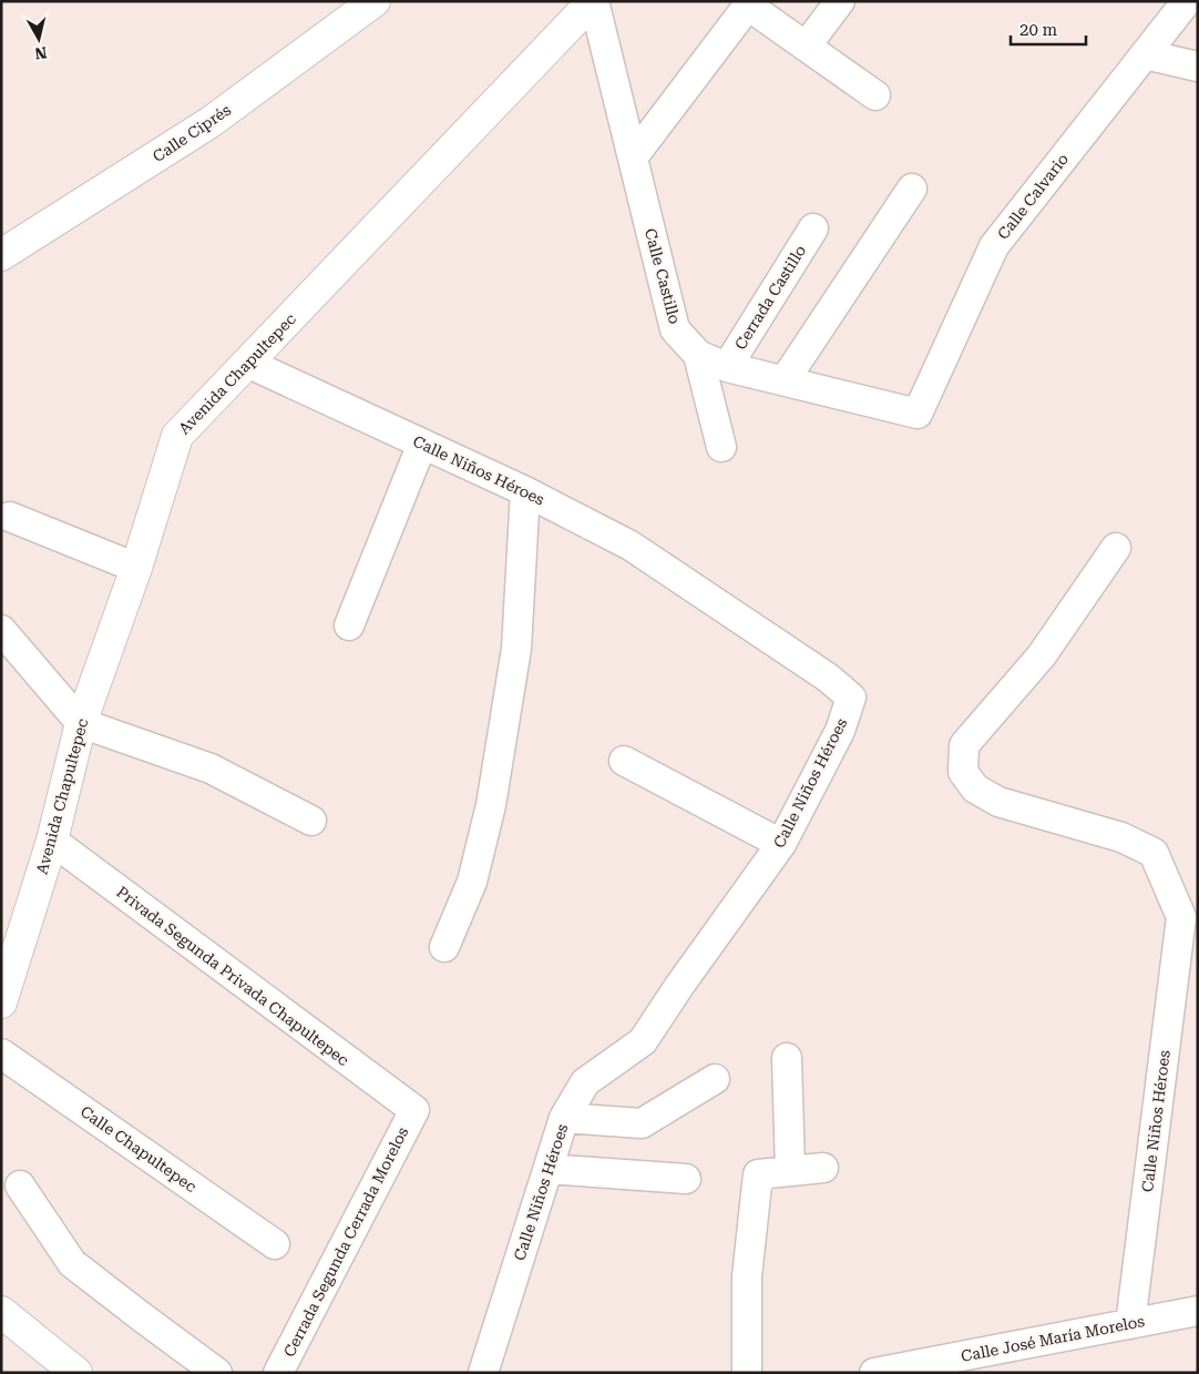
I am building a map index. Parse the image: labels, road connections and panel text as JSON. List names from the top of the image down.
{
  "streets": {
    "street": [
      "Calle Ciprés",
      "Calle Calvario",
      "Calle Castillo",
      "Cerrada Castillo",
      "Avenida Chapultepec",
      "Calle Niños Héroes",
      "Privada Segunda Privada Chapultepec",
      "Calle Chapultepec",
      "Cerrada Segunda Cerrada Morelos",
      "Calle José María Morelos"
    ]
  },
  "crossings": [
    ["Calle Calvario", "Calle Castillo"],
    ["Calle Castillo", "Cerrada Castillo"],
    ["Calle Castillo", "Avenida Chapultepec"],
    ["Avenida Chapultepec", "Calle Niños Héroes"],
    ["Avenida Chapultepec", "Privada Segunda Privada Chapultepec"],
    ["Calle Niños Héroes", "Calle José María Morelos"],
    ["Privada Segunda Privada Chapultepec", "Cerrada Segunda Cerrada Morelos"]
  ],
  "scale_bar": "20 m",
  "north": "bottom"
}
